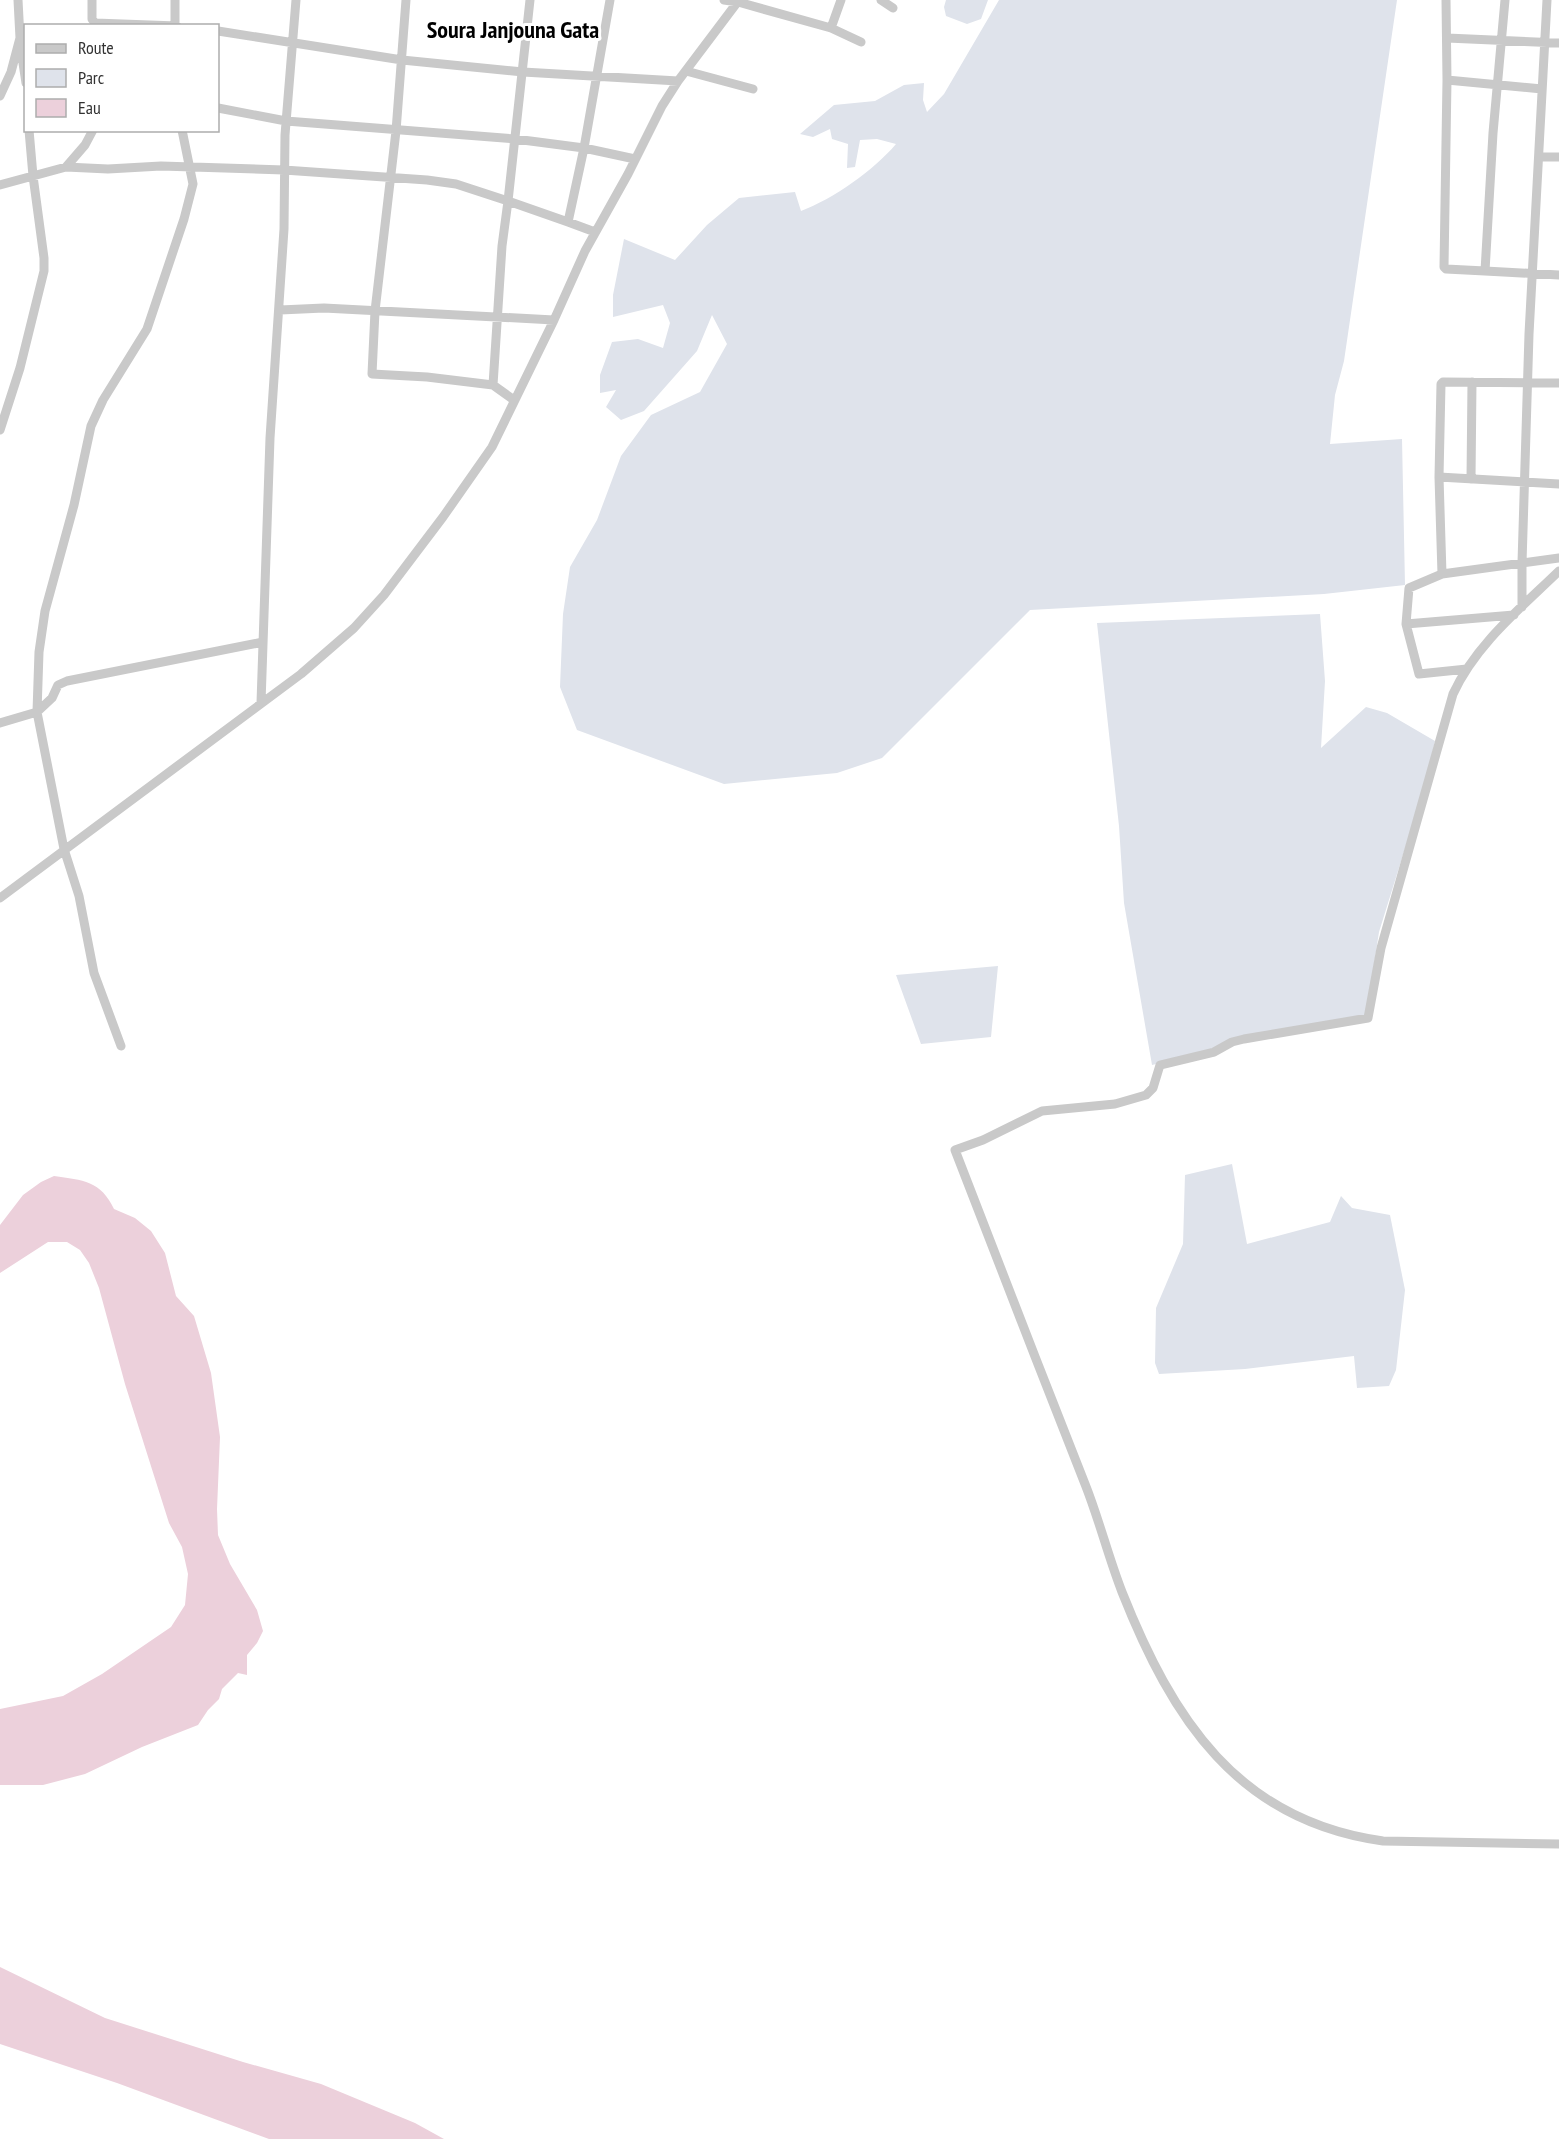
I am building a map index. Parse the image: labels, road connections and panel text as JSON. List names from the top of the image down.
{
  "districts": ["Soura Janjouna Gata"],
  "legend": ["Route", "Parc", "Eau"]
}
